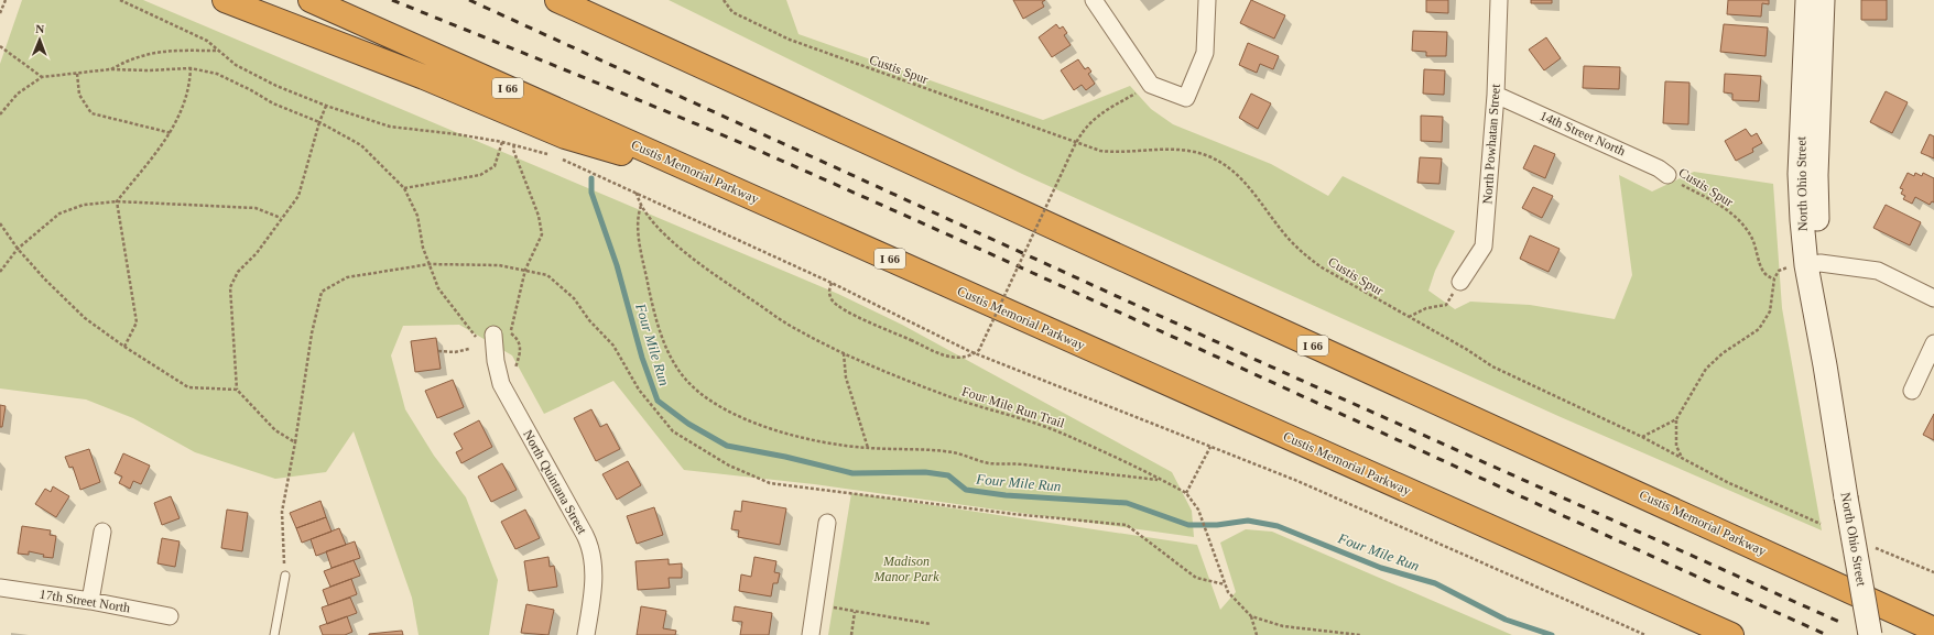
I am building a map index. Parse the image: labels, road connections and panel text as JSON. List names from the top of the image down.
{
  "streets": {
    "highway": ["I 66", "Custis Memorial Parkway"],
    "street": [
      "14th Street North",
      "North Powhatan Street",
      "North Ohio Street",
      "North Quintana Street",
      "17th Street North"
    ],
    "path": ["Custis Spur", "Four Mile Run Trail"]
  },
  "crossings": [
    ["Custis Spur", "14th Street North"],
    ["14th Street North", "North Powhatan Street"]
  ],
  "water": ["Four Mile Run"],
  "parks": ["Madison Manor Park"],
  "north": "top"
}
